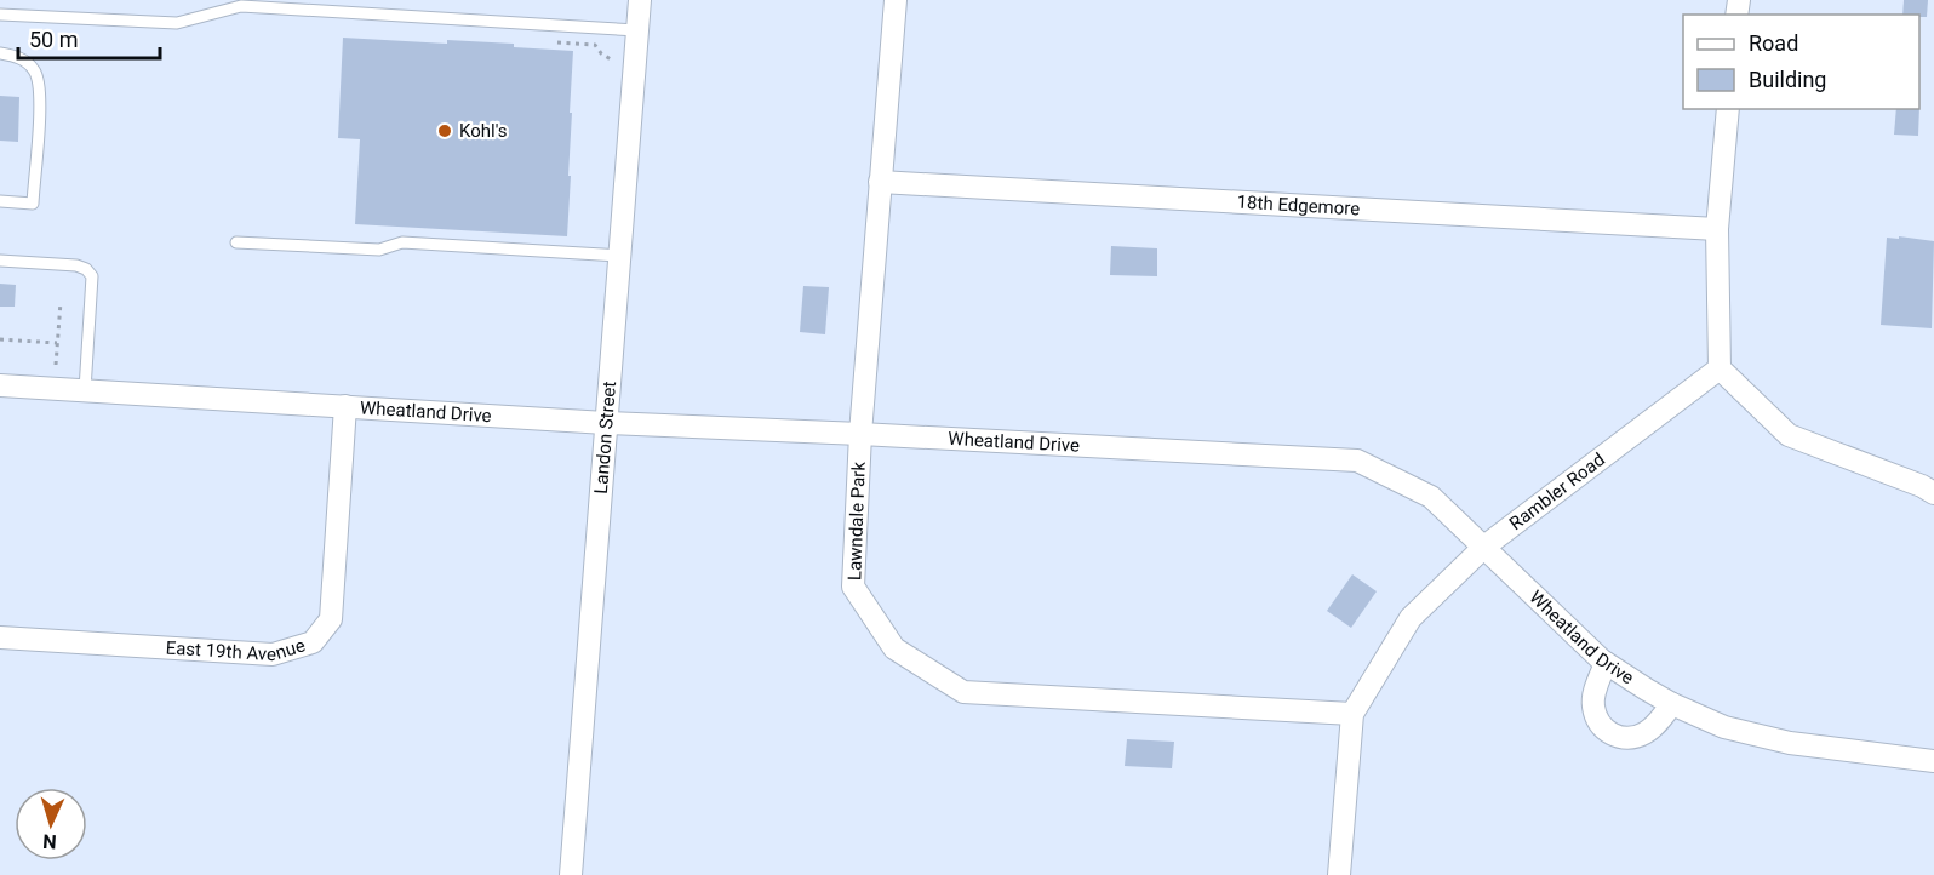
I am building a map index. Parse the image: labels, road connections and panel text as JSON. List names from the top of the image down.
{
  "streets": {
    "street": [
      "18th Edgemore",
      "Wheatland Drive",
      "Landon Street",
      "Rambler Road",
      "Lawndale Park",
      "East 19th Avenue"
    ]
  },
  "crossings": [
    ["18th Edgemore", "Lawndale Park"],
    ["Wheatland Drive", "Landon Street"],
    ["Wheatland Drive", "Rambler Road"],
    ["Wheatland Drive", "Lawndale Park"],
    ["Wheatland Drive", "East 19th Avenue"],
    ["Rambler Road", "Lawndale Park"]
  ],
  "places": ["Kohl's"],
  "legend": ["Road", "Building"],
  "scale_bar": "50 m",
  "north": "bottom"
}
